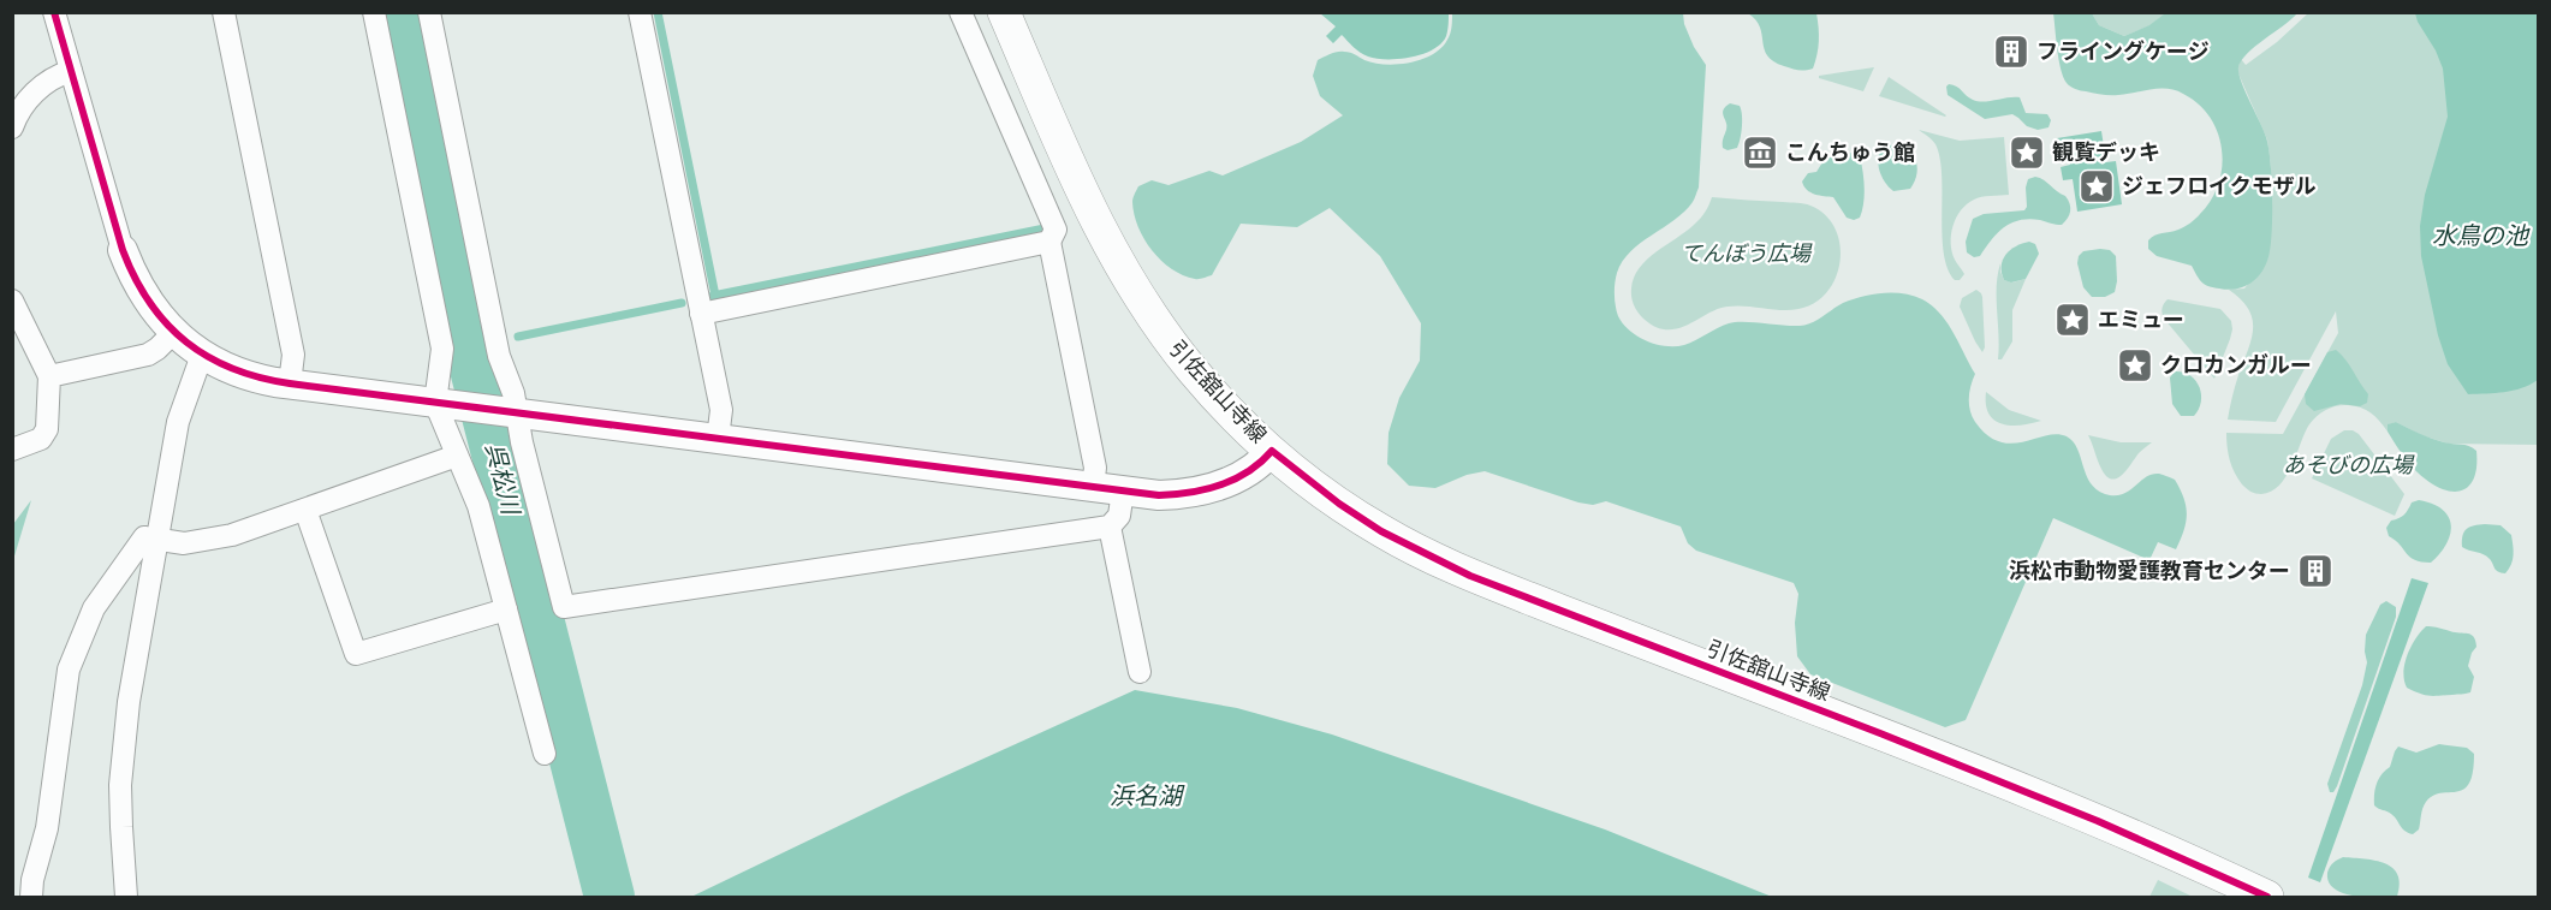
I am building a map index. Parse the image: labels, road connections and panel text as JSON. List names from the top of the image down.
{
  "streets": {
    "main road": ["引佐舘山寺線"]
  },
  "water": ["水鳥の池", "呉松川", "浜名湖"],
  "parks": ["てんぼう広場", "あそびの広場"],
  "places": {
    "building": ["フライングケージ", "浜松市動物愛護教育センター"],
    "museum": ["こんちゅう館"],
    "place": [
      "観覧デッキ",
      "ジェフロイクモザル",
      "エミュー",
      "クロカンガルー"
    ]
  }
}
